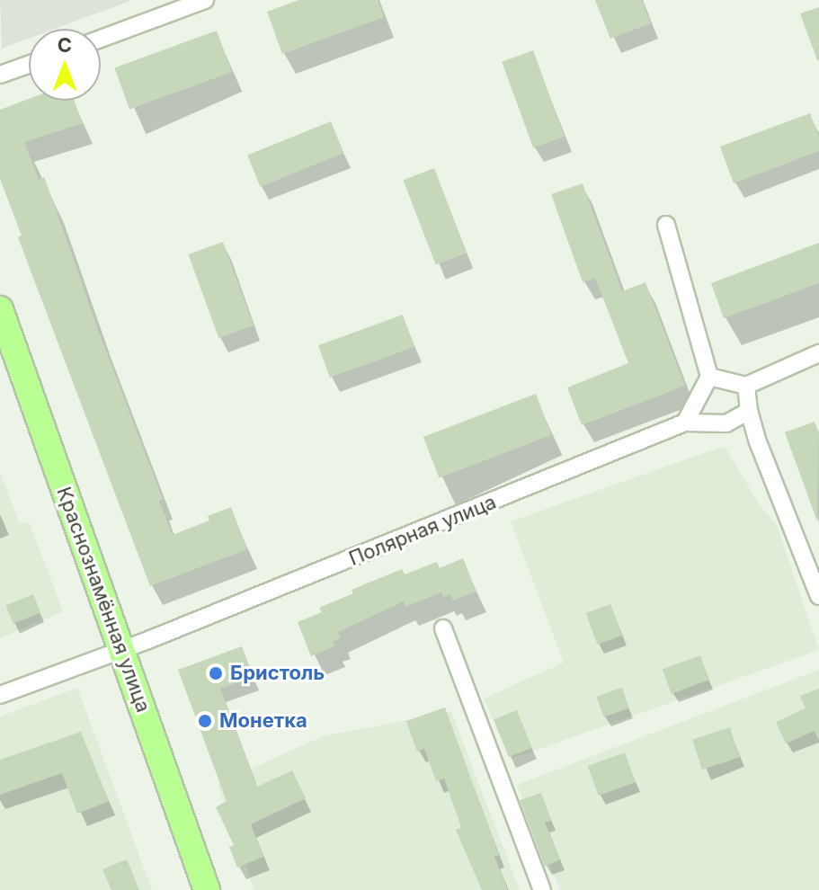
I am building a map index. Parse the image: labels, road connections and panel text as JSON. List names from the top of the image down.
{
  "streets": {
    "main road": ["Краснознамённая улица"],
    "street": ["Полярная улица"]
  },
  "crossings": [
    ["Полярная улица", "Краснознамённая улица"]
  ],
  "places": ["Бристоль", "Монетка"],
  "north": "top"
}
